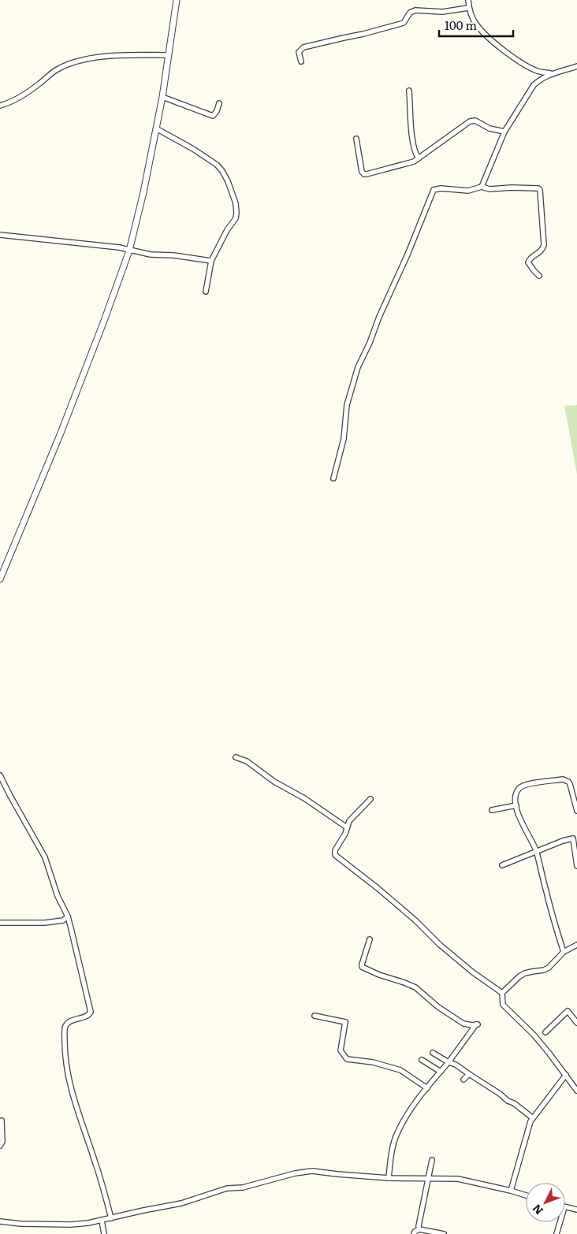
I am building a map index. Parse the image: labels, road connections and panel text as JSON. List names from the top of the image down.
{
  "scale_bar": "100 m",
  "north": "bottom left"
}
